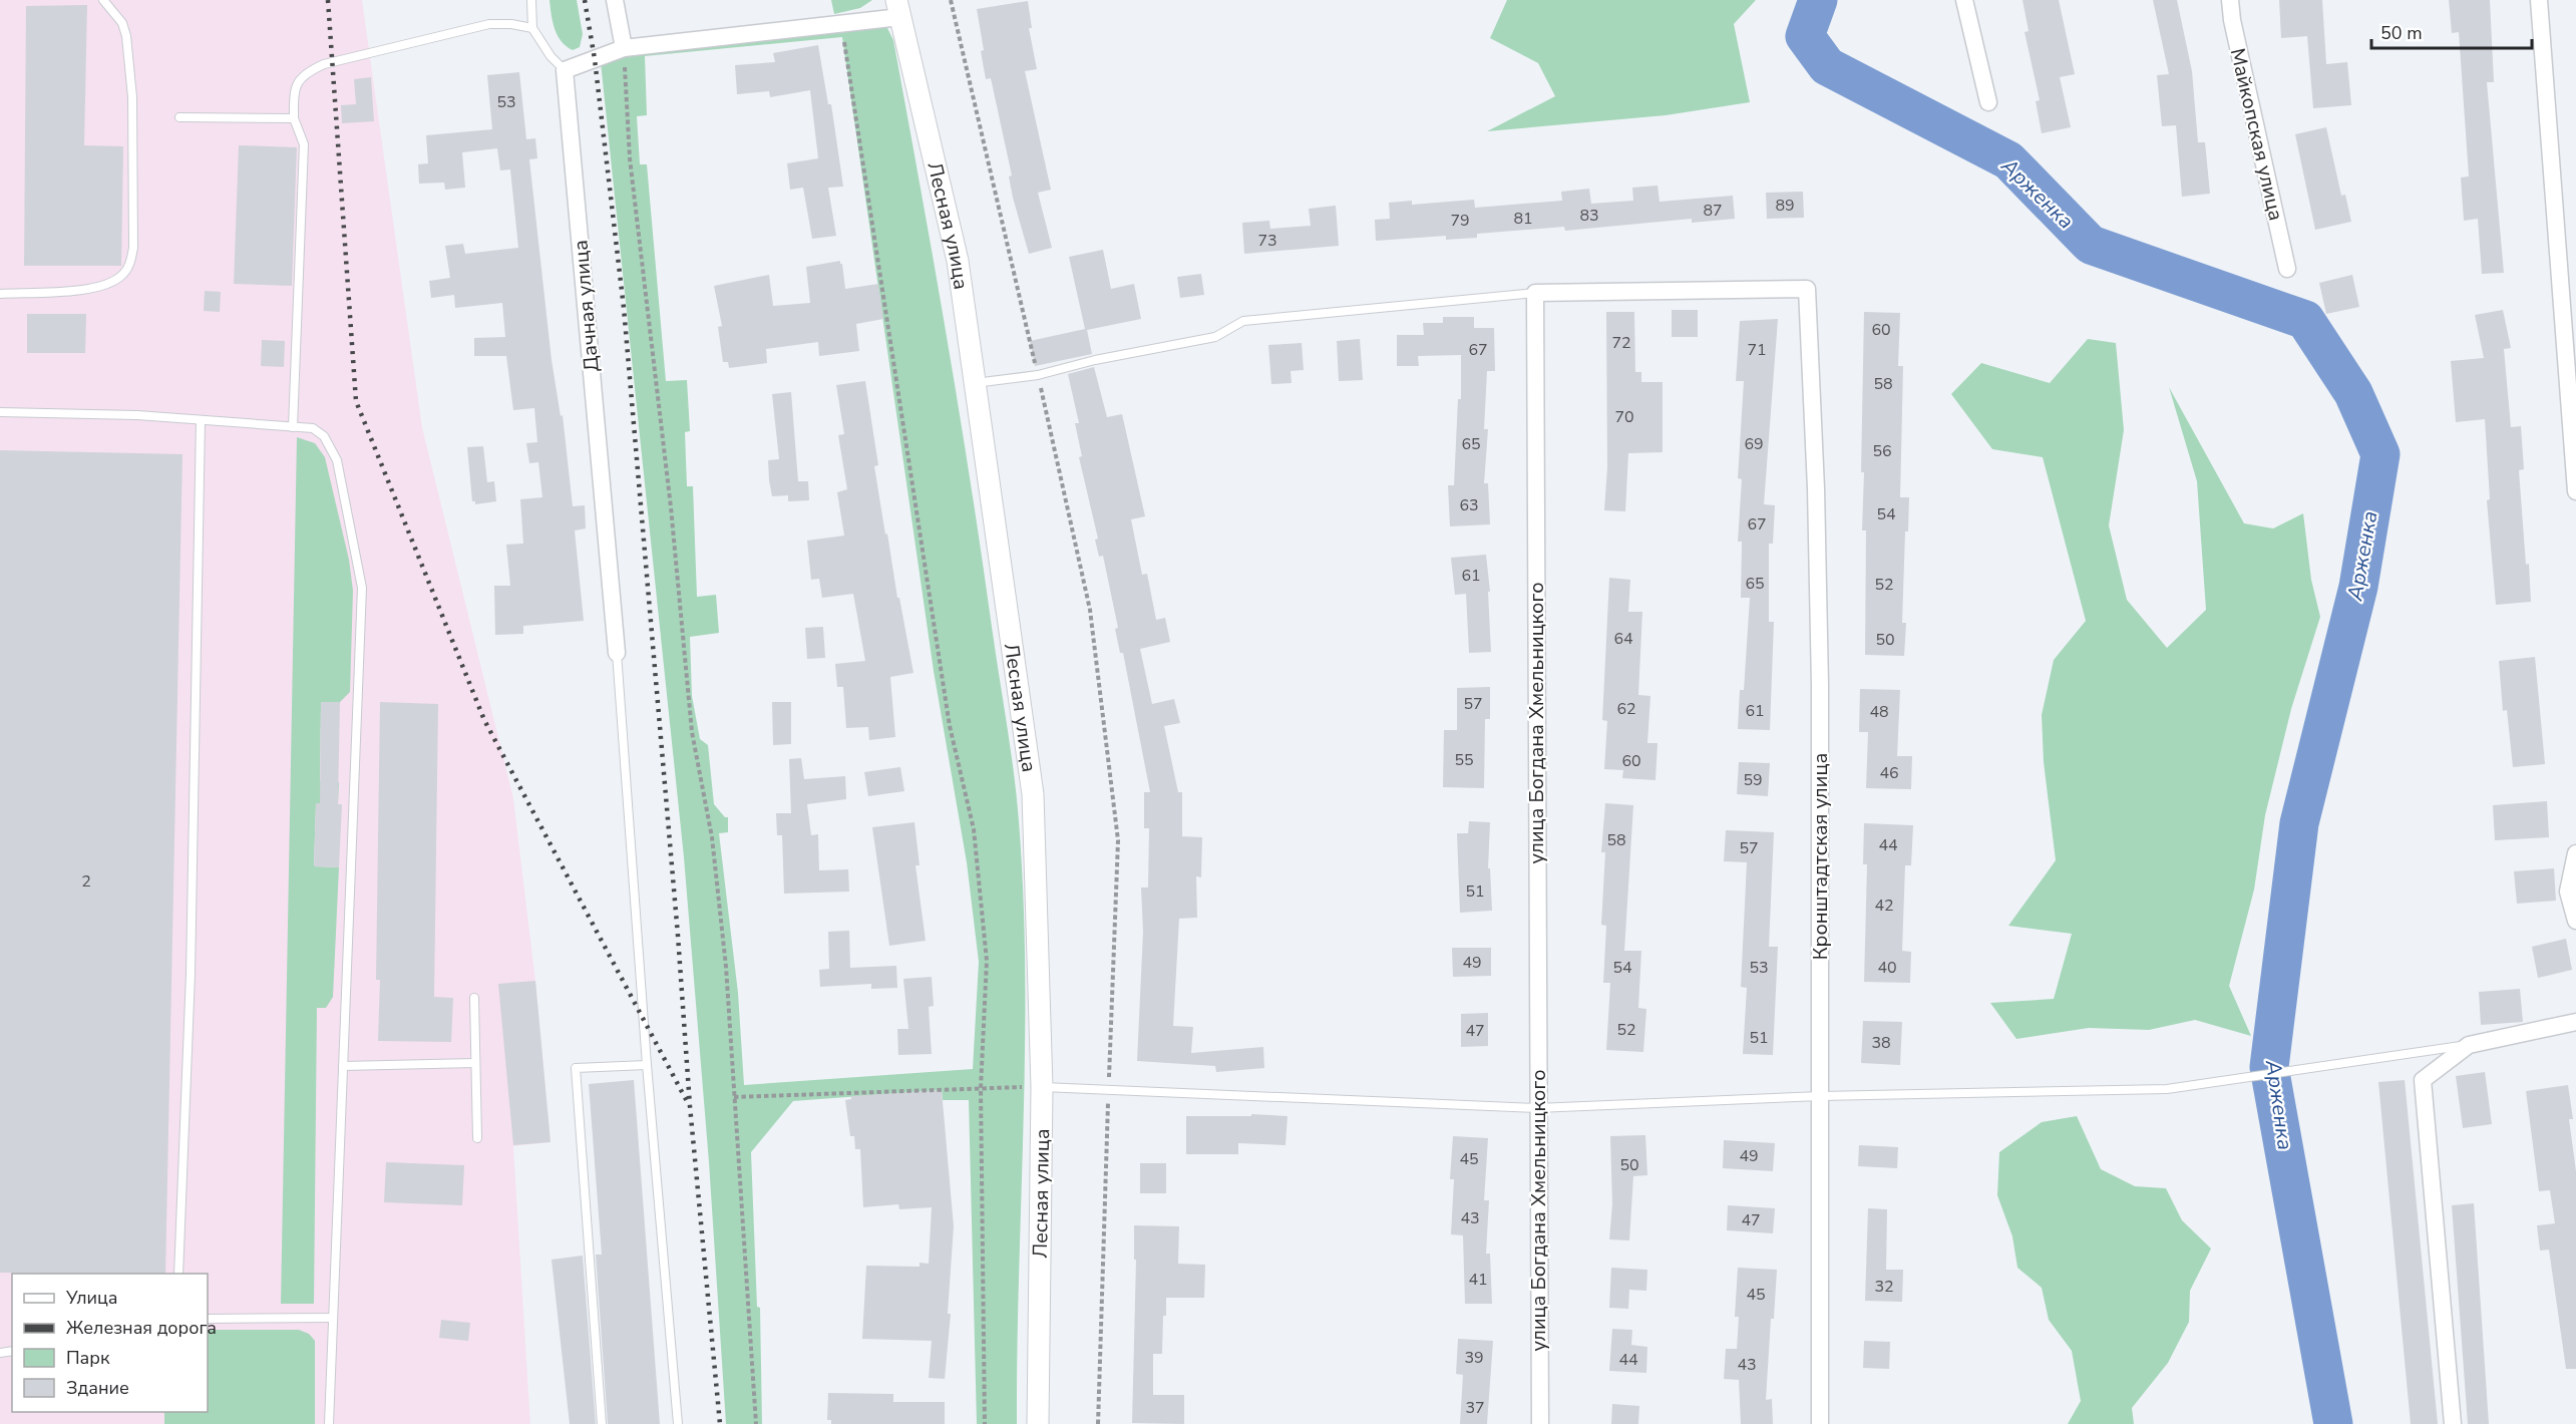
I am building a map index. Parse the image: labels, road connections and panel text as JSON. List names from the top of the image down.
{
  "streets": {
    "street": [
      "Майкопская улица",
      "Лесная улица",
      "Дачная улица",
      "улица Богдана Хмельницкого",
      "Кронштадтская улица"
    ]
  },
  "crossings": [
    ["улица Богдана Хмельницкого", "Кронштадтская улица"]
  ],
  "water": ["Арженка"],
  "house_numbers": [
    "53",
    "89",
    "87",
    "83",
    "81",
    "79",
    "73",
    "60",
    "72",
    "67",
    "71",
    "58",
    "70",
    "65",
    "69",
    "56",
    "63",
    "54",
    "67",
    "61",
    "65",
    "52",
    "64",
    "50",
    "57",
    "62",
    "61",
    "48",
    "55",
    "60",
    "46",
    "59",
    "58",
    "44",
    "57",
    "2",
    "51",
    "42",
    "49",
    "54",
    "53",
    "40",
    "52",
    "47",
    "51",
    "38",
    "49",
    "45",
    "50",
    "43",
    "47",
    "41",
    "32",
    "45",
    "39",
    "44",
    "43",
    "37"
  ],
  "legend": [
    "Улица",
    "Железная дорога",
    "Парк",
    "Здание"
  ],
  "scale_bar": "50 m"
}
